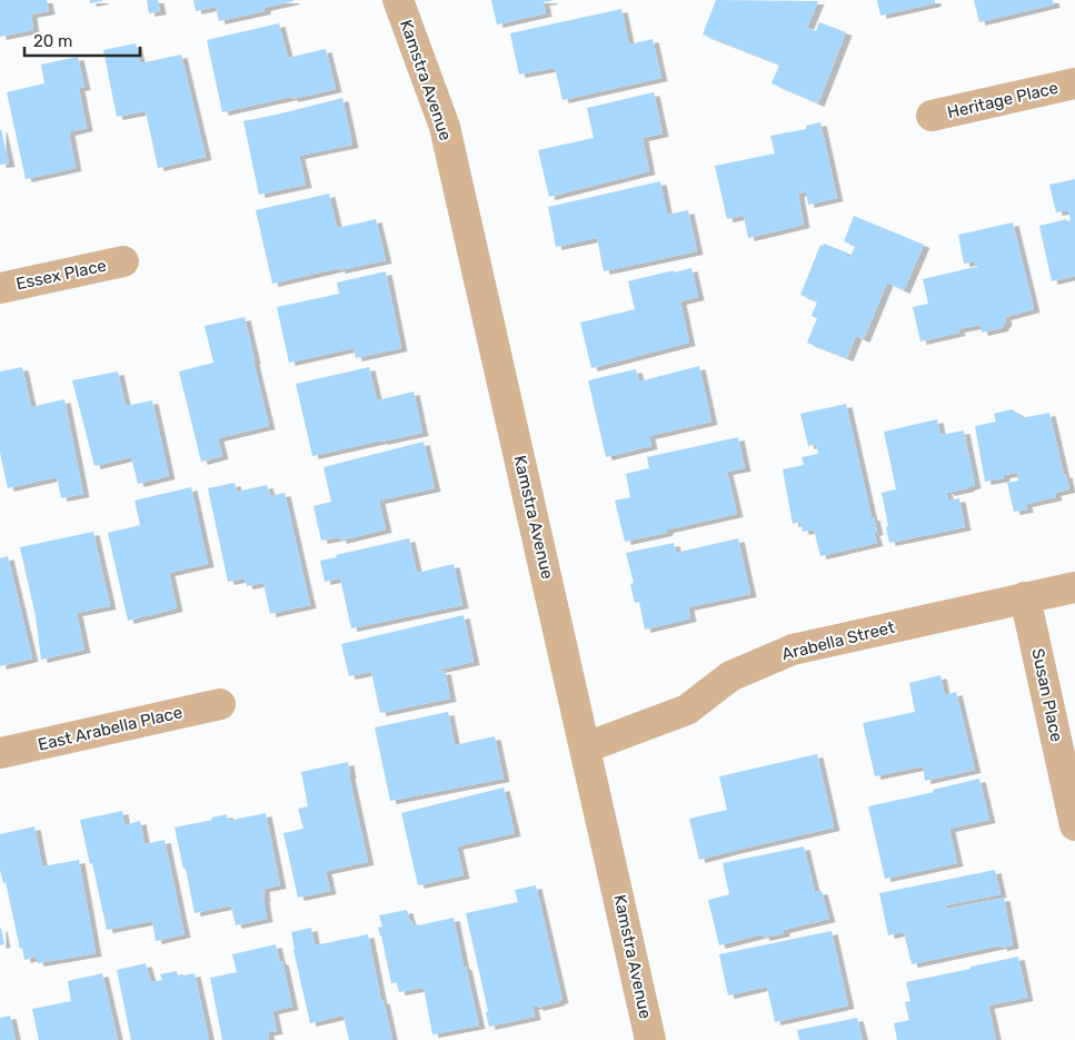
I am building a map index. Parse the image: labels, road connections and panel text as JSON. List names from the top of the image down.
{
  "streets": {
    "street": [
      "Kamstra Avenue",
      "Heritage Place",
      "Essex Place",
      "Arabella Street",
      "Susan Place",
      "East Arabella Place"
    ]
  },
  "crossings": [
    ["Kamstra Avenue", "Arabella Street"],
    ["Arabella Street", "Susan Place"]
  ],
  "scale_bar": "20 m"
}
